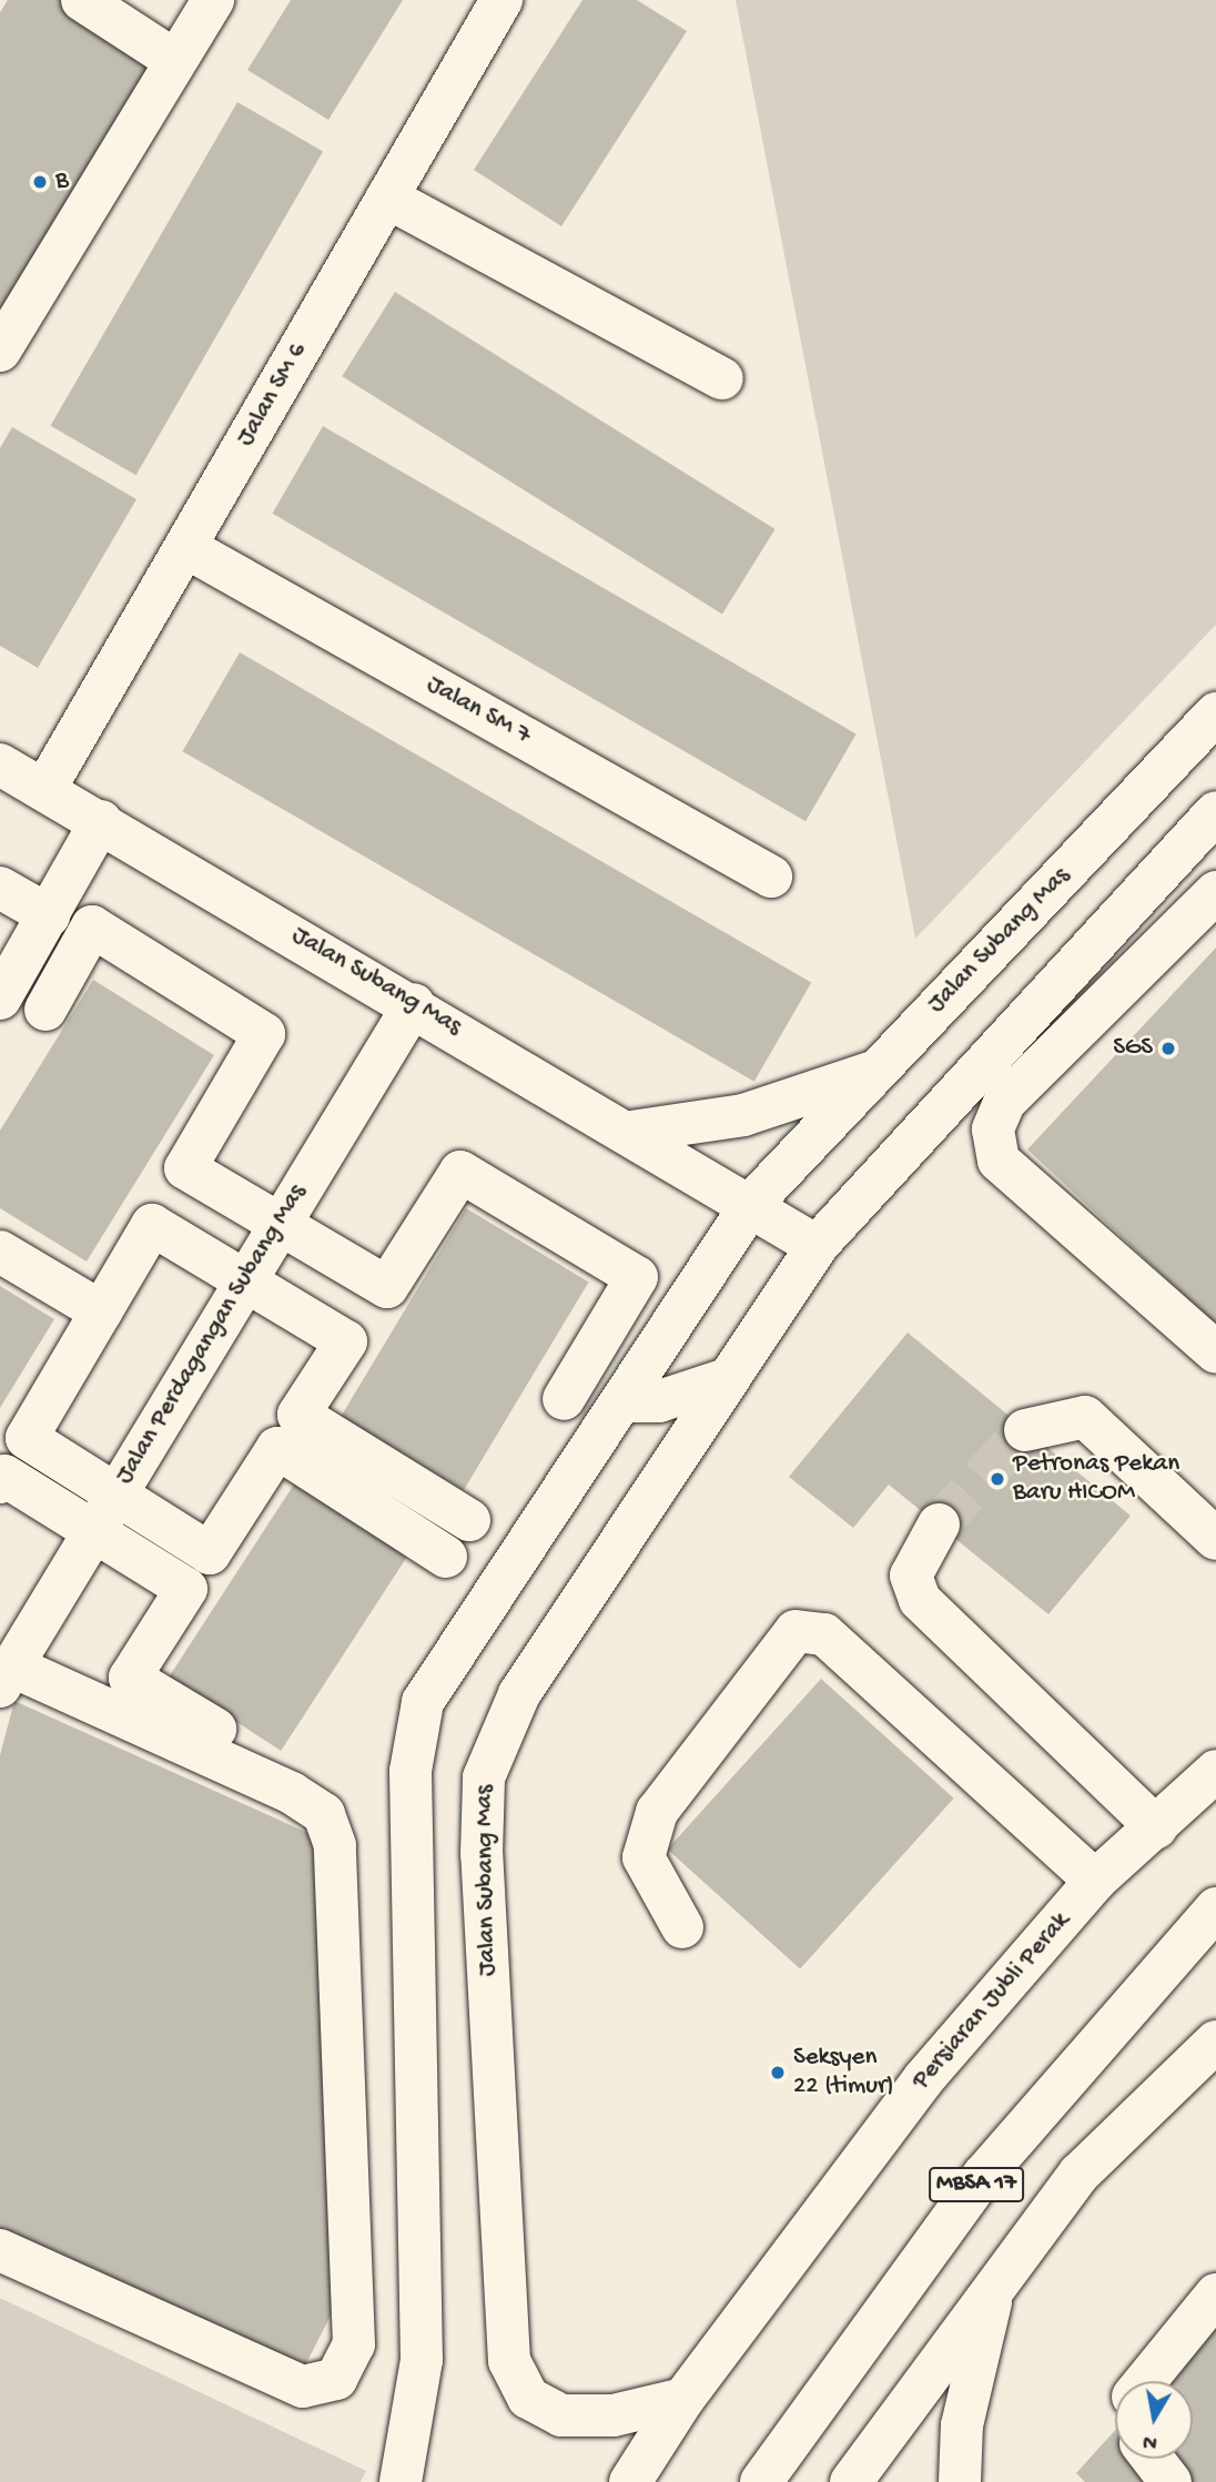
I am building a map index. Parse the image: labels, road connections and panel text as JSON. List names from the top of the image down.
{
  "streets": {
    "street": [
      "Jalan SM 6",
      "Jalan SM 7",
      "Jalan Subang Mas",
      "Jalan Perdagangan Subang Mas",
      "Persiaran Jubli Perak",
      "MBSA 17"
    ]
  },
  "crossings": [
    ["Jalan SM 6", "Jalan SM 7"],
    ["Jalan SM 6", "Jalan Subang Mas"],
    ["Jalan Subang Mas", "Jalan Perdagangan Subang Mas"],
    ["Jalan Subang Mas", "Persiaran Jubli Perak"]
  ],
  "places": [
    "B",
    "SGS",
    "Petronas Pekan Baru HICOM",
    "Seksyen 22 (timur)"
  ],
  "north": "bottom"
}
